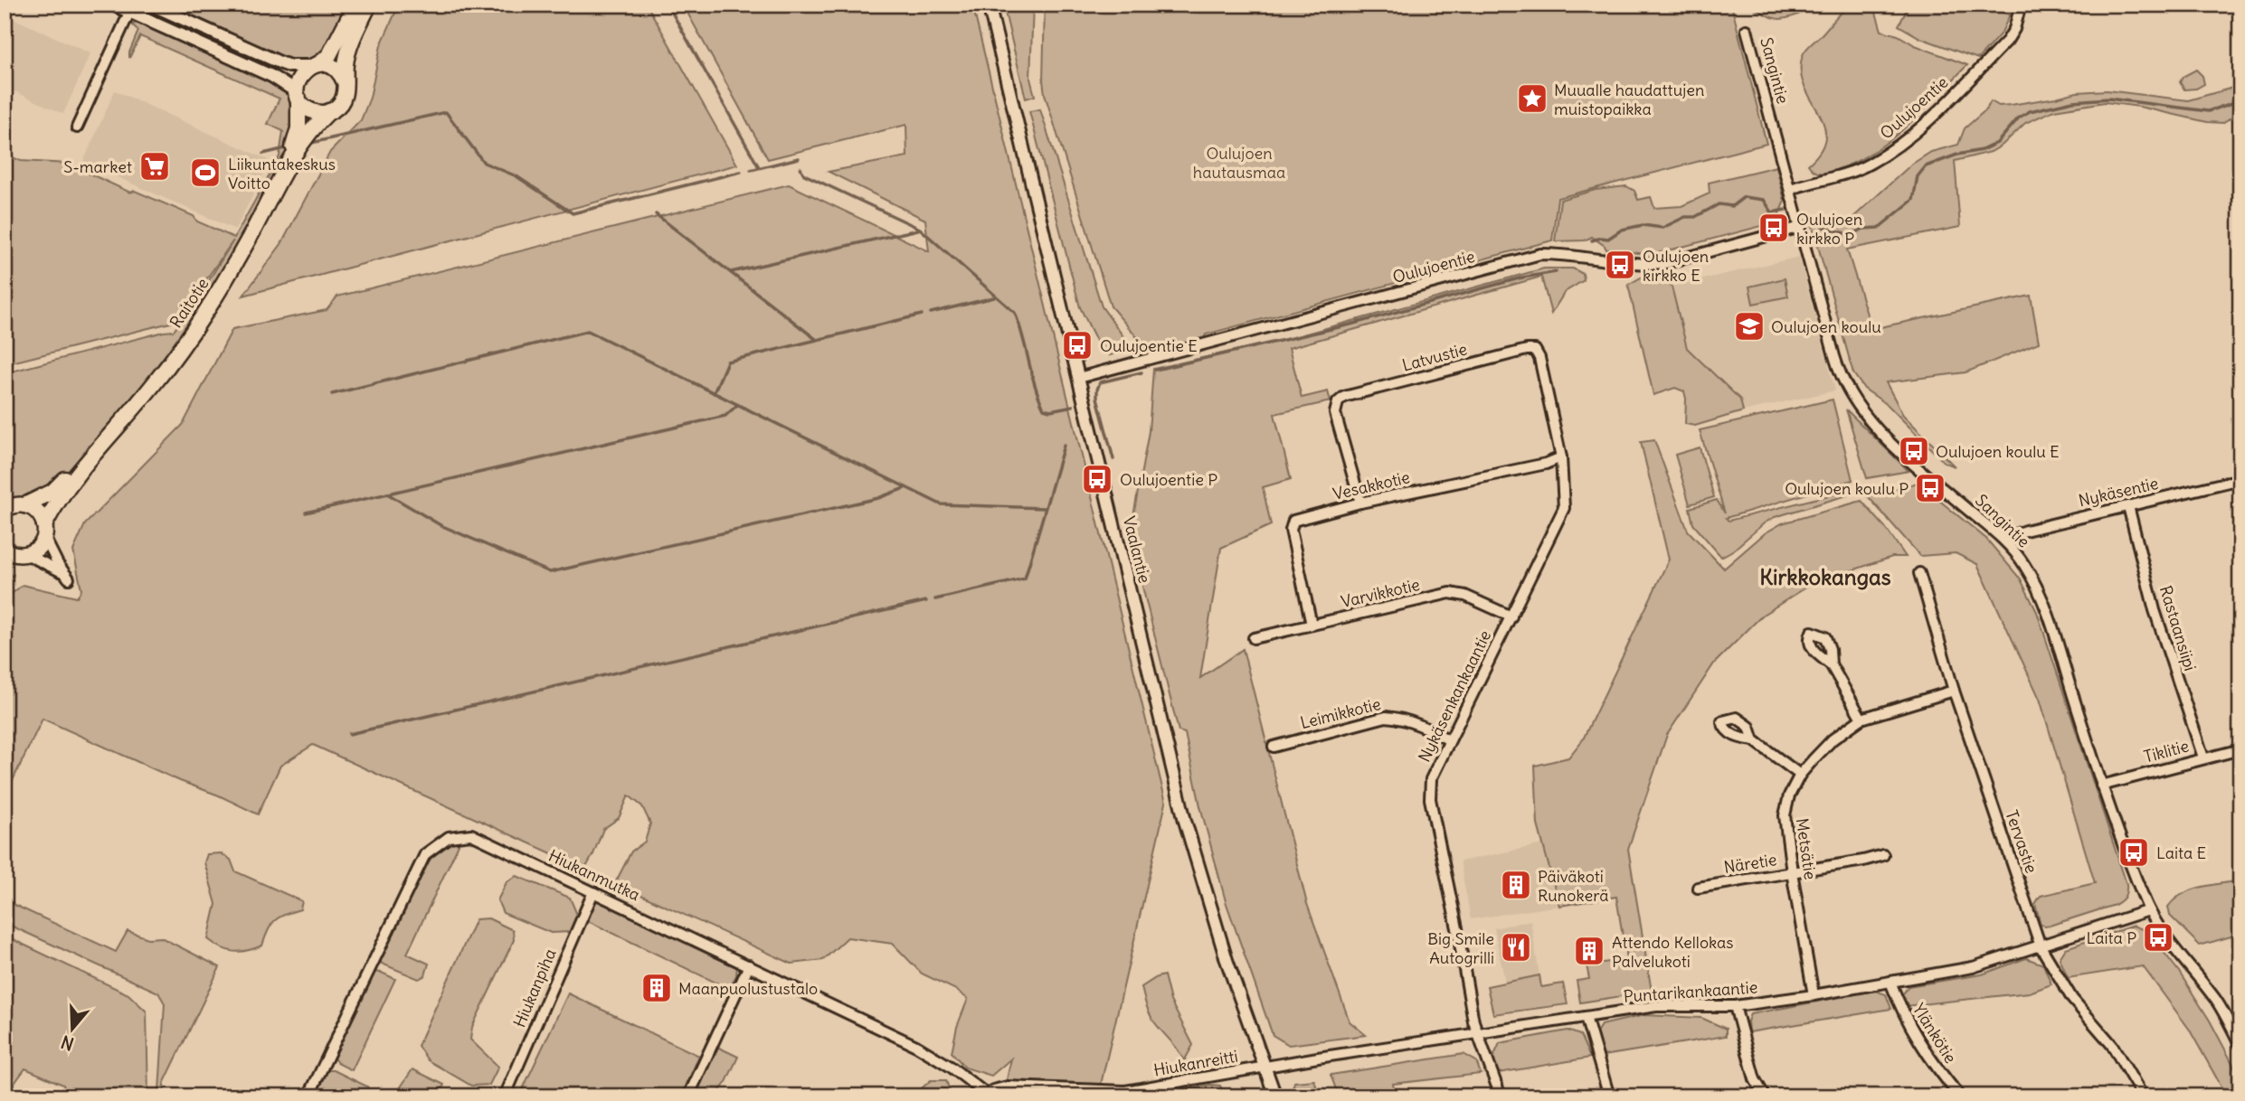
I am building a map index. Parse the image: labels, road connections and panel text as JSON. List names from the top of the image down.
{
  "streets": {
    "main road": ["Raitotie"],
    "street": [
      "Sangintie",
      "Oulujoentie",
      "Latvustie",
      "Vesakkotie",
      "Nykäsentie",
      "Vaalantie",
      "Varvikkotie",
      "Rastaansiipi",
      "Nykäsenkankaantie",
      "Leimikkotie",
      "Tiklitie",
      "Tervastie",
      "Metsätie",
      "Näretie",
      "Hiukanmutka",
      "Hiukanpiha",
      "Puntarikankaantie",
      "Ylänkötie",
      "Hiukanreitti"
    ]
  },
  "crossings": [
    ["Sangintie", "Oulujoentie"],
    ["Sangintie", "Nykäsentie"],
    ["Sangintie", "Tiklitie"],
    ["Sangintie", "Puntarikankaantie"],
    ["Oulujoentie", "Vaalantie"],
    ["Latvustie", "Vesakkotie"],
    ["Latvustie", "Nykäsenkankaantie"],
    ["Vesakkotie", "Varvikkotie"],
    ["Vesakkotie", "Nykäsenkankaantie"],
    ["Nykäsentie", "Rastaansiipi"],
    ["Vaalantie", "Puntarikankaantie"],
    ["Vaalantie", "Hiukanreitti"],
    ["Varvikkotie", "Nykäsenkankaantie"],
    ["Rastaansiipi", "Tiklitie"],
    ["Nykäsenkankaantie", "Leimikkotie"],
    ["Nykäsenkankaantie", "Puntarikankaantie"],
    ["Tervastie", "Metsätie"],
    ["Tervastie", "Puntarikankaantie"],
    ["Metsätie", "Näretie"],
    ["Metsätie", "Puntarikankaantie"],
    ["Hiukanmutka", "Hiukanpiha"],
    ["Hiukanmutka", "Hiukanreitti"],
    ["Puntarikankaantie", "Ylänkötie"],
    ["Puntarikankaantie", "Hiukanreitti"]
  ],
  "districts": ["Kirkkokangas"],
  "parks": ["Oulujoen hautausmaa"],
  "places": {
    "place": ["Muualle haudattujen muistopaikka"],
    "supermarket": ["S-market"],
    "sports": ["Liikuntakeskus Voitto"],
    "bus stop": [
      "Oulujoen kirkko P",
      "Oulujoen kirkko E",
      "Oulujoentie E",
      "Oulujoen koulu E",
      "Oulujoentie P",
      "Oulujoen koulu P",
      "Laita E",
      "Laita P"
    ],
    "school or university": ["Oulujoen koulu"],
    "building": ["Päiväkoti Runokerä", "Attendo Kellokas Palvelukoti", "Maanpuolustustalo"],
    "restaurant": ["Big Smile Autogrilli"]
  },
  "north": "bottom"
}
